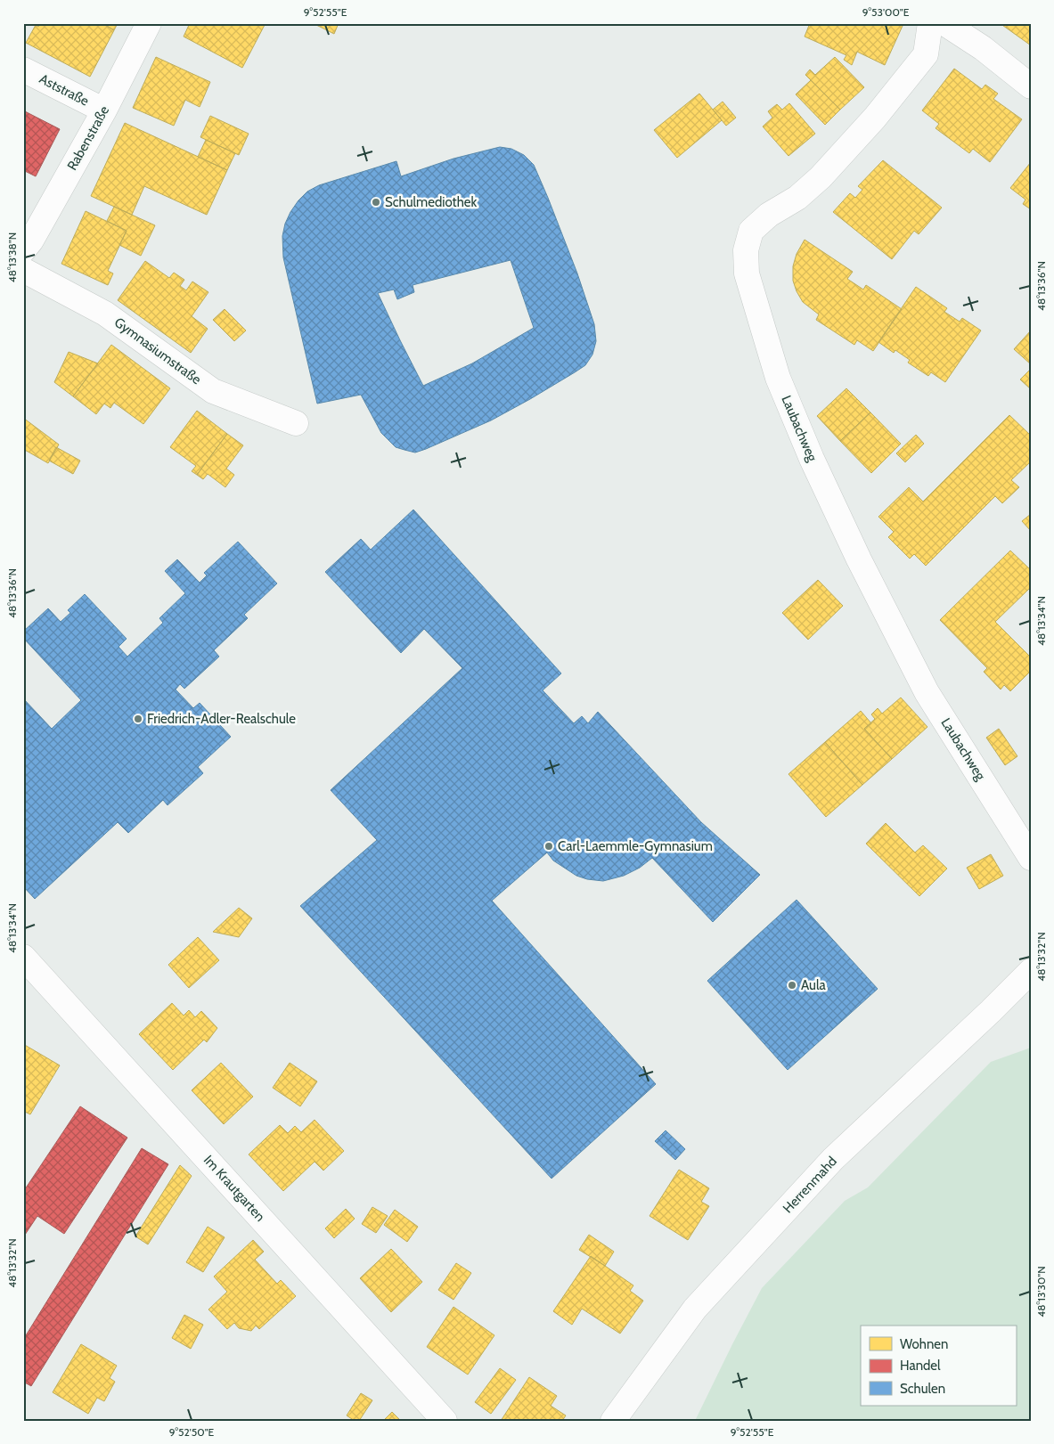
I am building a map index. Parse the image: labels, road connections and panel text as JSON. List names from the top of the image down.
{
  "streets": {
    "street": [
      "Aststraße",
      "Rabenstraße",
      "Gymnasiumstraße",
      "Laubachweg",
      "Herrenmahd",
      "Im Krautgarten"
    ]
  },
  "crossings": [
    ["Aststraße", "Rabenstraße"]
  ],
  "places": [
    "Schulmediothek",
    "Friedrich-Adler-Realschule",
    "Carl-Laemmle-Gymnasium",
    "Aula"
  ],
  "legend": ["Wohnen", "Handel", "Schulen"],
  "coordinates": [
    "9°52'55\"E",
    "9°53'00\"E",
    "48°13'38\"N",
    "48°13'36\"N",
    "48°13'34\"N",
    "48°13'32\"N",
    "48°13'30\"N",
    "9°52'50\"E"
  ]
}
